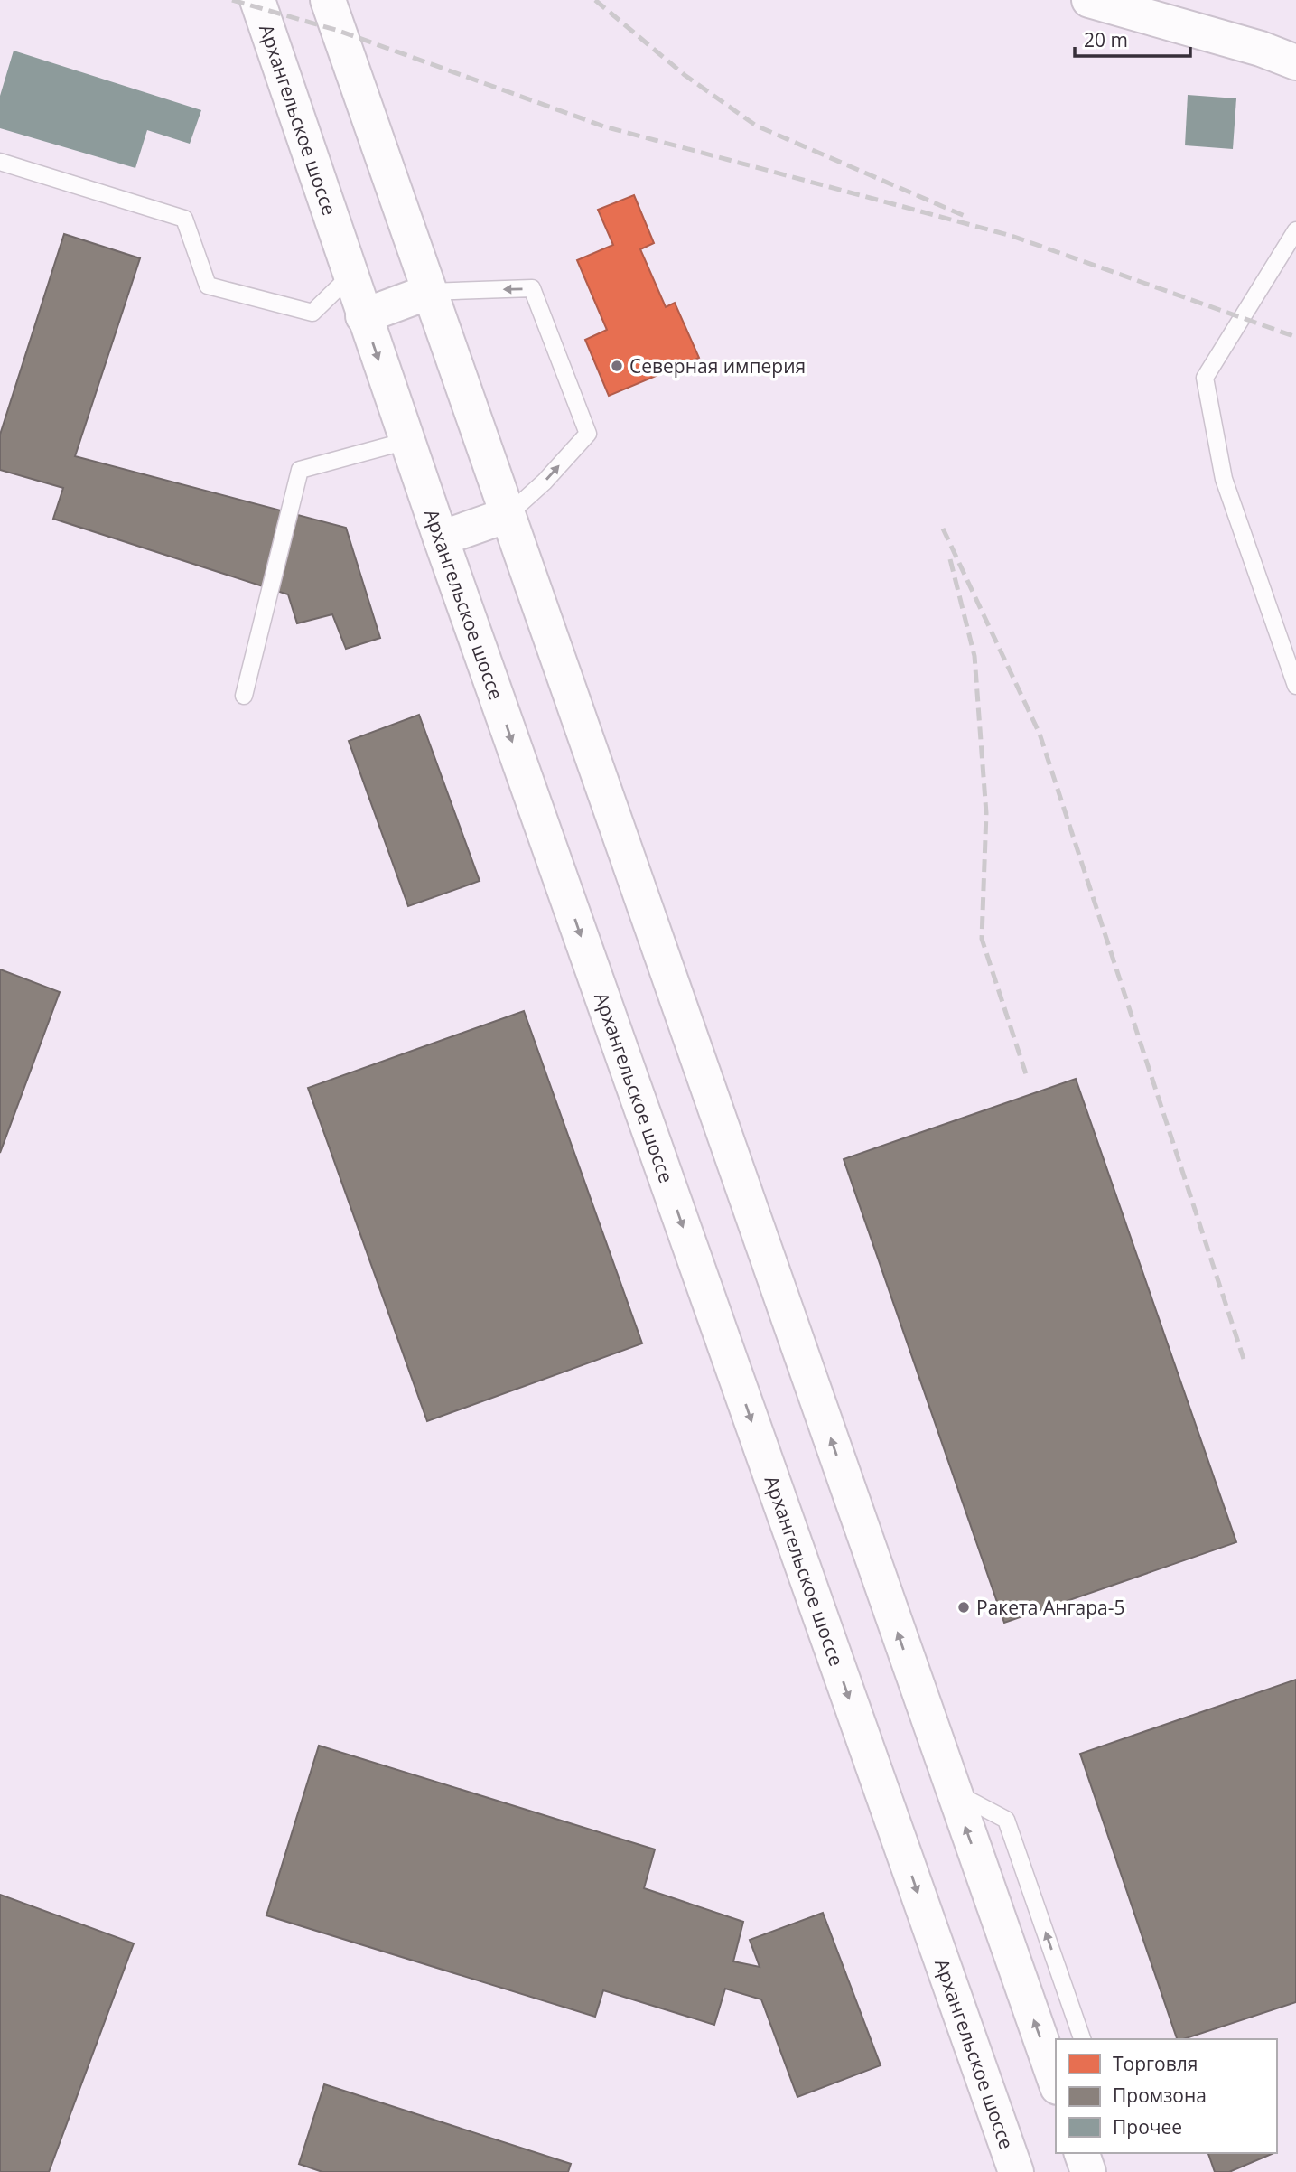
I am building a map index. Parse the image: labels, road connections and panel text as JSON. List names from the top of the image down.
{
  "streets": {
    "main road": ["Архангельское шоссе"]
  },
  "places": ["Северная империя", "Ракета Ангара-5"],
  "legend": ["Торговля", "Промзона", "Прочее"],
  "scale_bar": "20 m"
}
